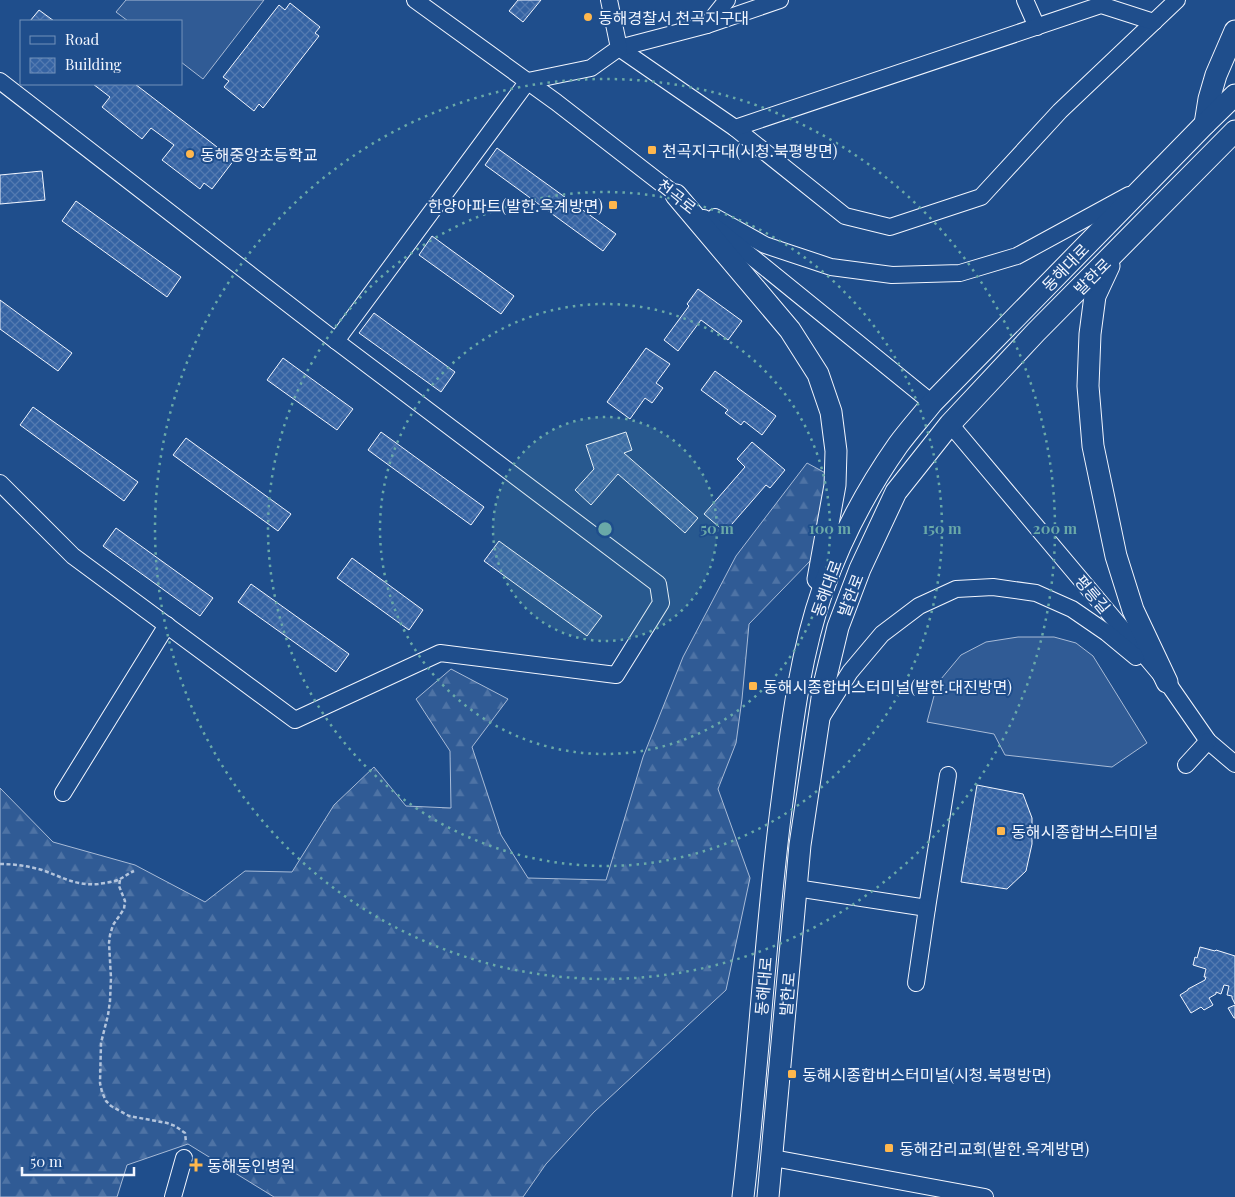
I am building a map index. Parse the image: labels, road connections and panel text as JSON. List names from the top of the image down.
{
  "streets": {
    "main road": ["동해대로", "발한로"],
    "street": ["천곡로", "평릉길"]
  },
  "crossings": [
    ["천곡로", "동해대로"],
    ["발한로", "평릉길"]
  ],
  "places": {
    "other": ["동해경찰서 천곡지구대", "동해중앙초등학교"],
    "transit": [
      "천곡지구대(시청.북평방면)",
      "한양아파트(발한.옥계방면)",
      "동해시종합버스터미널(발한.대진방면)",
      "동해시종합버스터미널",
      "동해시종합버스터미널(시청.북평방면)",
      "동해감리교회(발한.옥계방면)"
    ],
    "health": ["동해동인병원"]
  },
  "legend": ["Road", "Building"],
  "scale_bar": "50 m",
  "rings": [
    "50 m",
    "100 m",
    "150 m",
    "200 m"
  ]
}
